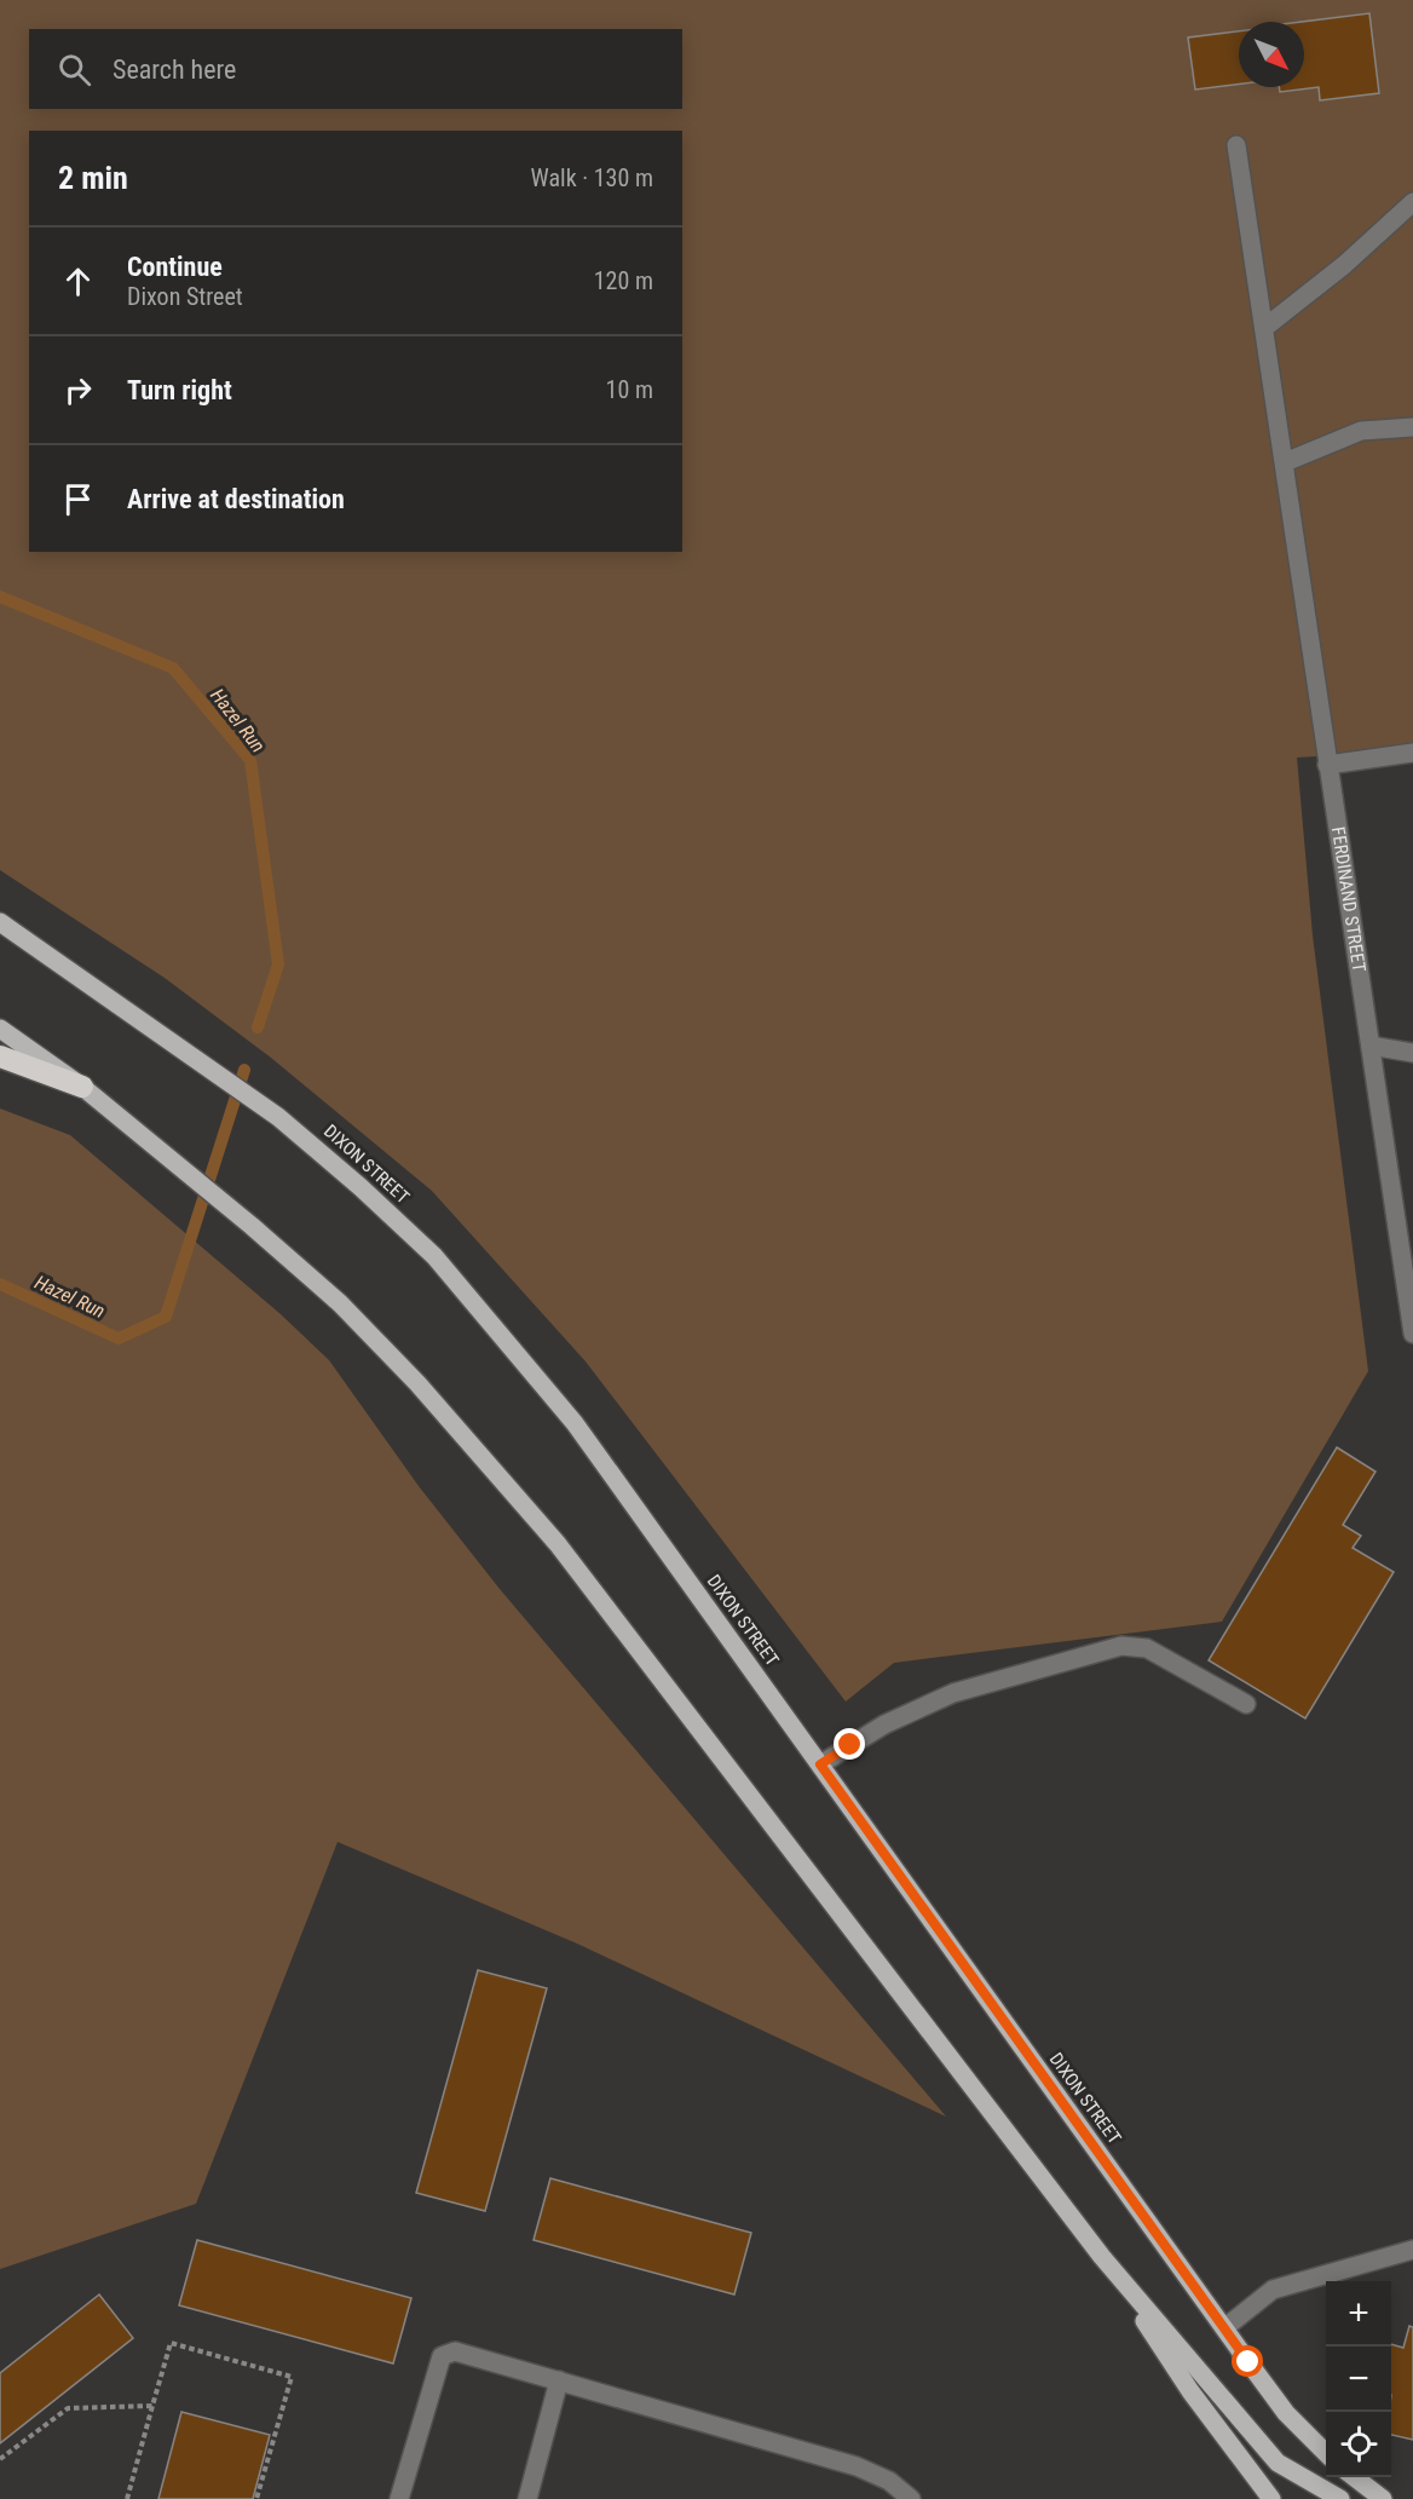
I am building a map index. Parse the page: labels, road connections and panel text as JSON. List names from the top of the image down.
{
  "streets": {
    "main road": ["DIXON STREET"],
    "street": ["FERDINAND STREET"]
  },
  "water": ["Hazel Run"],
  "north": "bottom right",
  "page": {
    "search": "Search here",
    "heading": ["2 min", "Walk · 130 m"],
    "list": [
      ["Continue", "Dixon Street", "120 m"],
      ["Turn right", "10 m"],
      "Arrive at destination"
    ],
    "map_buttons": ["+", "−"]
  }
}
